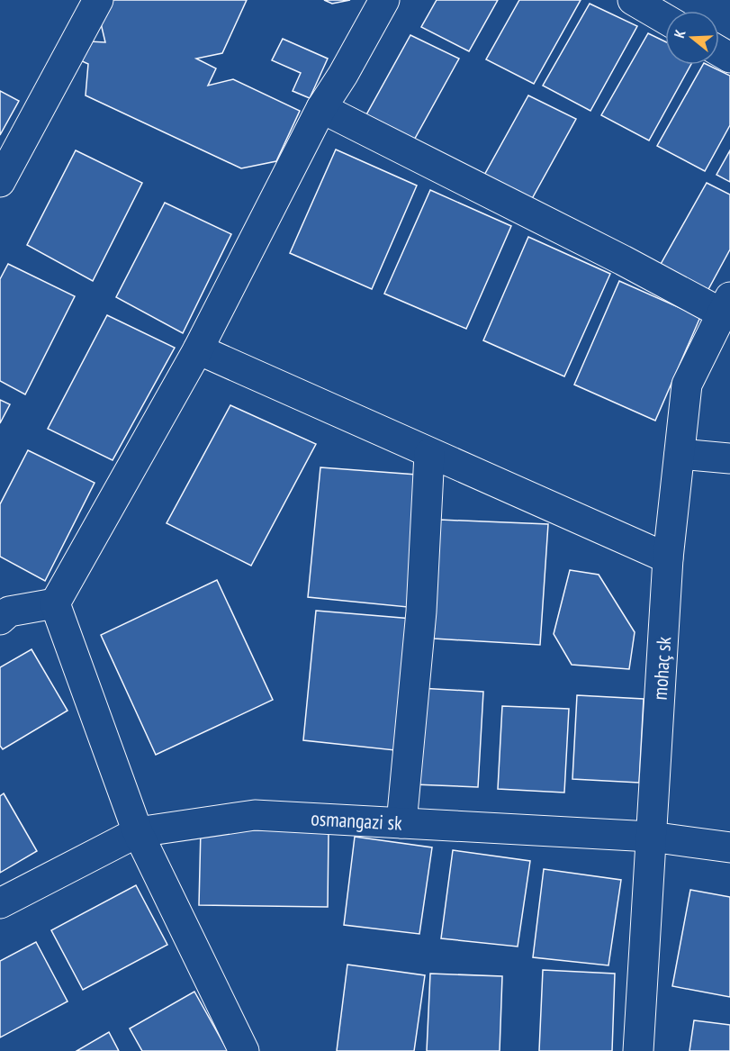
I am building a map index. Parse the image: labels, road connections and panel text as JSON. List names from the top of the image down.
{
  "streets": {
    "street": ["mohaç sk", "osmangazi sk"]
  },
  "crossings": [
    ["mohaç sk", "osmangazi sk"]
  ],
  "north": "left"
}
